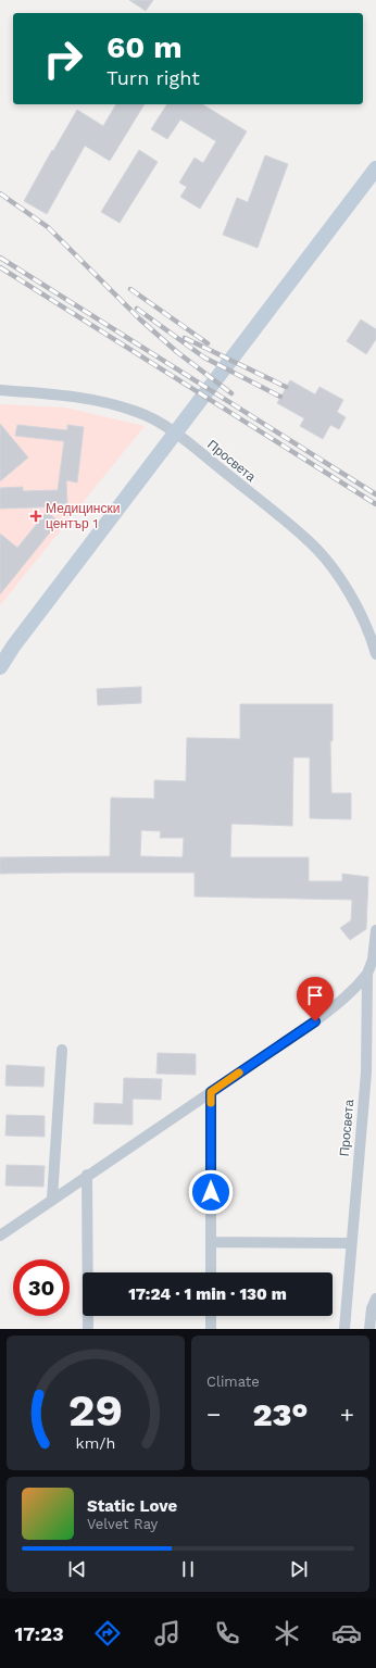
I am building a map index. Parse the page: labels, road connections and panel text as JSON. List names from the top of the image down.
{
  "streets": {
    "street": ["Просвета"]
  },
  "places": {
    "health": ["Медицински център 1"]
  },
  "page": {
    "turn": ["60 m", "Turn right"],
    "limit": "30",
    "trip": "17:24 · 1 min · 130 m",
    "tile": "Climate",
    "heat": ["−", "23°", "+"],
    "song": ["Static Love", "Velvet Ray"],
    "tabs": "17:23",
    "gauge": ["29", "km/h"]
  }
}
